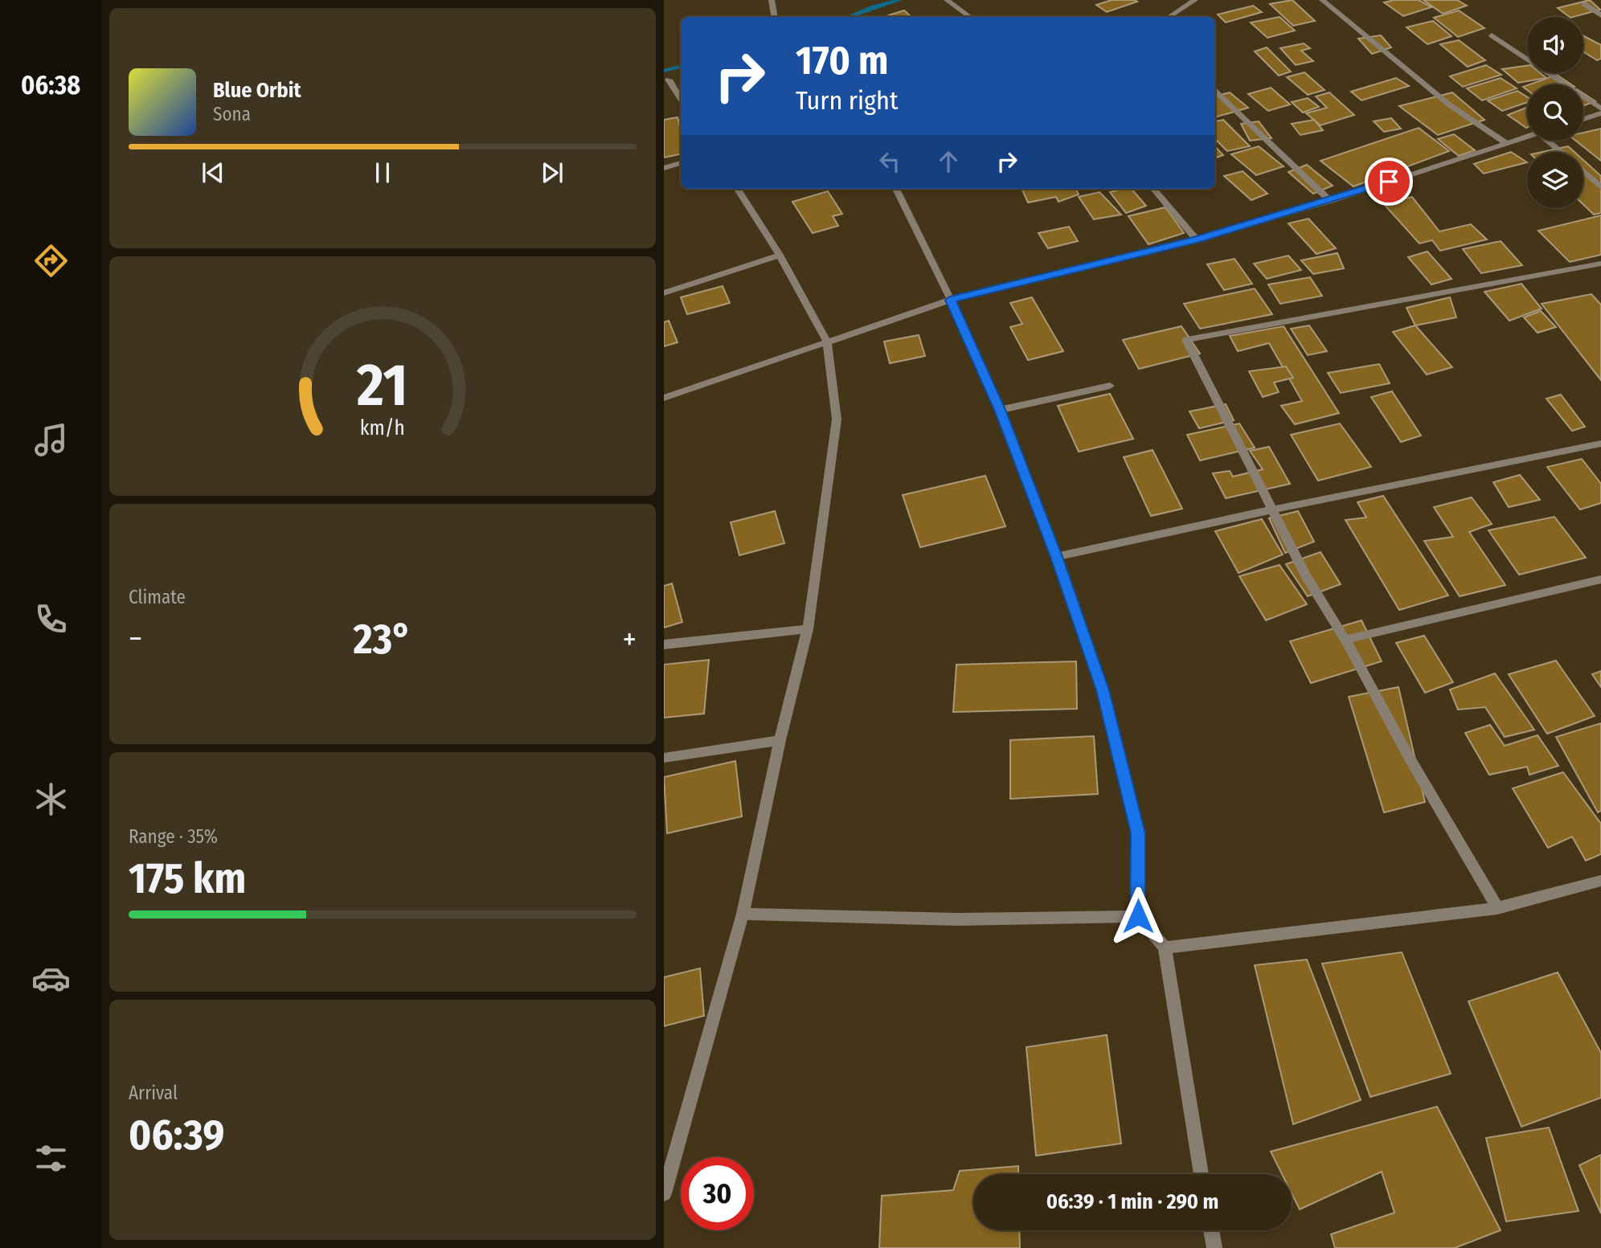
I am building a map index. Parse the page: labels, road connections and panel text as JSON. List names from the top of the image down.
{
  "page": {
    "tabs": "06:38",
    "turn": ["170 m", "Turn right"],
    "song": ["Blue Orbit", "Sona"],
    "tile": [
      "Climate",
      ["Range · 35%", "175 km"],
      ["Arrival", "06:39"]
    ],
    "heat": ["−", "23°", "+"],
    "limit": "30",
    "trip": "06:39 · 1 min · 290 m",
    "gauge": ["21", "km/h"]
  }
}
